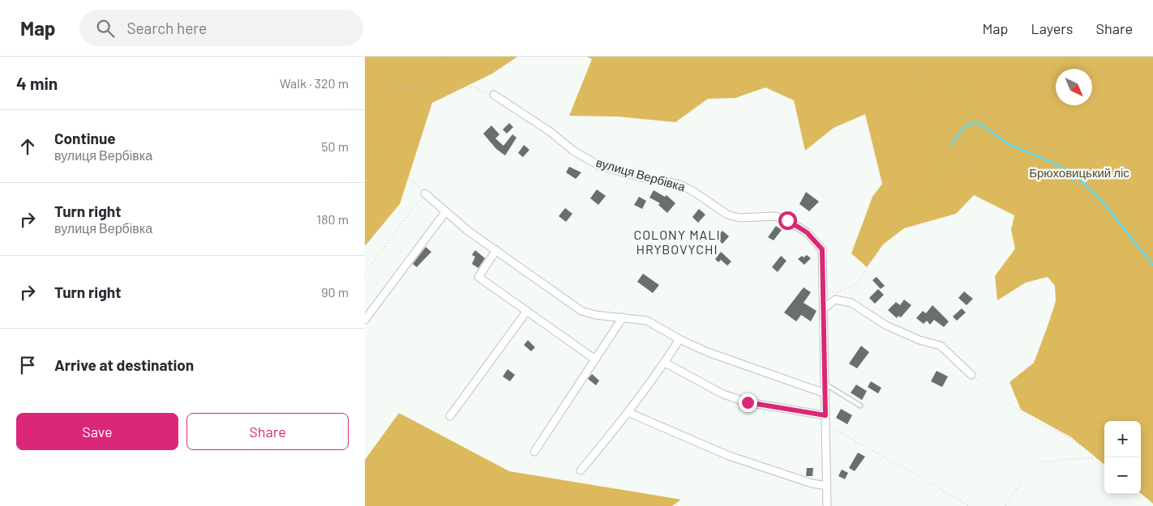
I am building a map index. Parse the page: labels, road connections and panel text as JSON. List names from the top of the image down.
{
  "streets": {
    "street": ["вулиця Вербівка"]
  },
  "districts": ["COLONY MALI HRYBOVYCHI"],
  "parks": ["Брюховицький ліс"],
  "north": "bottom right",
  "page": {
    "header": "Map",
    "search": "Search here",
    "nav": ["Map", "Layers", "Share"],
    "heading": ["4 min", "Walk · 320 m"],
    "list": [
      ["Continue", "вулиця Вербівка", "50 m"],
      ["Turn right", "вулиця Вербівка", "180 m"],
      ["Turn right", "90 m"],
      "Arrive at destination"
    ],
    "buttons": ["Save", "Share"],
    "map_buttons": ["+", "−"]
  }
}
